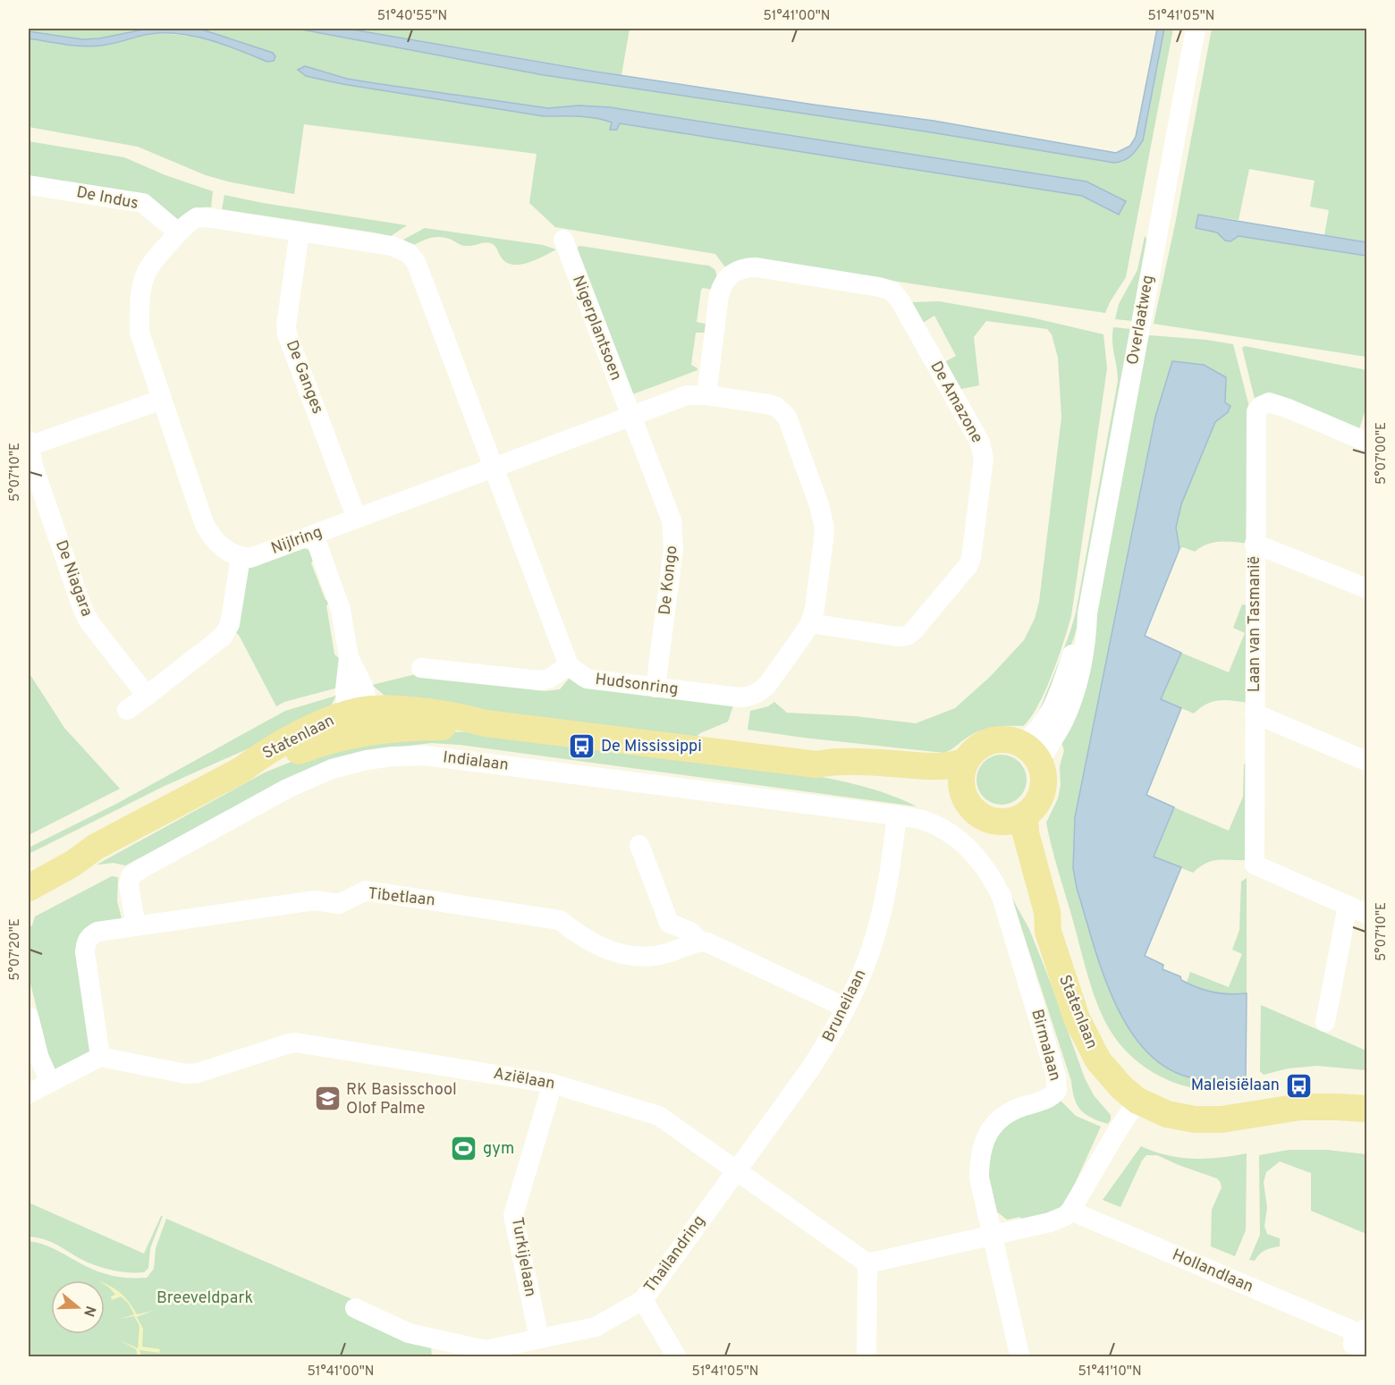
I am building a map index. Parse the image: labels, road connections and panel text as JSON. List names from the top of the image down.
{
  "streets": {
    "main road": ["Statenlaan"],
    "street": [
      "De Indus",
      "Overlaatweg",
      "Nigerplantsoen",
      "De Ganges",
      "De Amazone",
      "Nijlring",
      "De Niagara",
      "De Kongo",
      "Laan van Tasmanië",
      "Hudsonring",
      "Indialaan",
      "Tibetlaan",
      "Bruneilaan",
      "Birmalaan",
      "Aziëlaan",
      "Thailandring",
      "Turkijelaan",
      "Hollandlaan"
    ]
  },
  "crossings": [
    ["Overlaatweg", "Statenlaan"],
    ["Nigerplantsoen", "De Kongo"],
    ["Nigerplantsoen", "Hudsonring"],
    ["De Ganges", "Nijlring"],
    ["De Amazone", "Hudsonring"],
    ["Nijlring", "Hudsonring"],
    ["De Kongo", "Hudsonring"],
    ["Indialaan", "Tibetlaan"],
    ["Indialaan", "Bruneilaan"],
    ["Indialaan", "Birmalaan"],
    ["Tibetlaan", "Aziëlaan"],
    ["Bruneilaan", "Birmalaan"],
    ["Bruneilaan", "Aziëlaan"],
    ["Bruneilaan", "Thailandring"],
    ["Aziëlaan", "Thailandring"],
    ["Aziëlaan", "Turkijelaan"],
    ["Thailandring", "Turkijelaan"]
  ],
  "parks": ["Breeveldpark"],
  "places": {
    "bus stop": ["De Mississippi", "Maleisiëlaan"],
    "school or university": ["RK Basisschool Olof Palme"],
    "sports": ["gym"]
  },
  "north": "right",
  "coordinates": [
    "51°40'55\"N",
    "51°41'00\"N",
    "51°41'05\"N",
    "5°07'00\"E",
    "5°07'10\"E",
    "5°07'20\"E",
    "51°41'10\"N"
  ]
}
